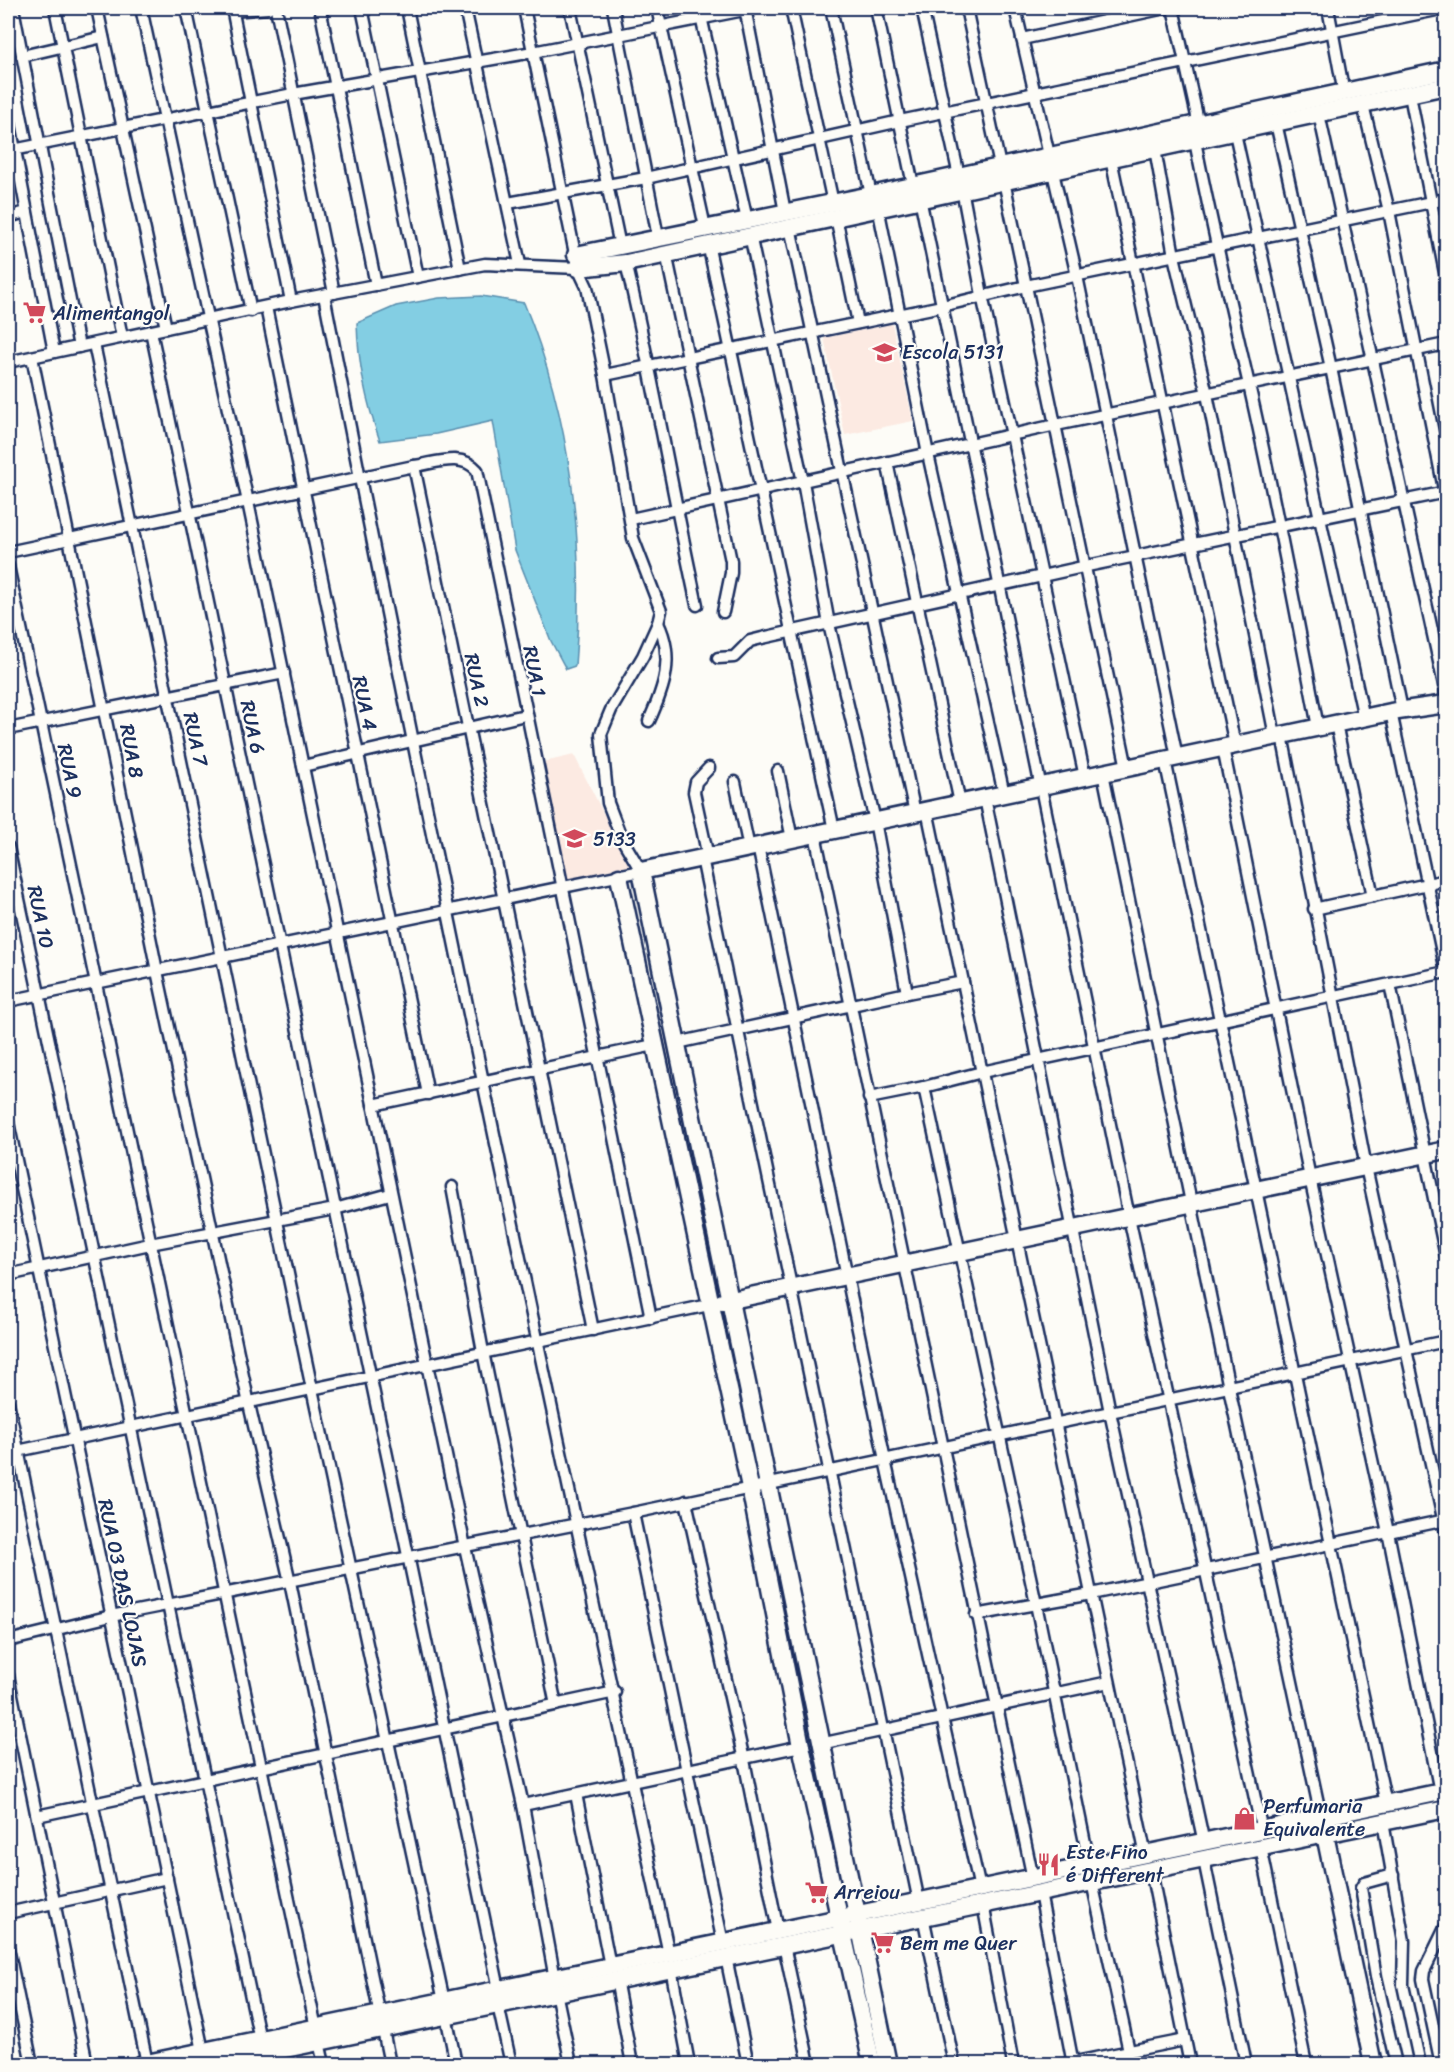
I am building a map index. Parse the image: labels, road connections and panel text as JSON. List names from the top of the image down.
{
  "streets": {
    "street": [
      "RUA 1",
      "RUA 2",
      "RUA 4",
      "RUA 6",
      "RUA 7",
      "RUA 8",
      "RUA 9",
      "RUA 10",
      "RUA 03 DAS LOJAS"
    ]
  },
  "crossings": [
    ["RUA 1", "RUA 2"]
  ],
  "places": {
    "supermarket": ["Alimentangol", "Arreiou", "Bem me Quer"],
    "school or university": ["Escola 5131", "5133"],
    "shop": ["Perfumaria Equivalente"],
    "restaurant": ["Este Fino é Different"]
  }
}
